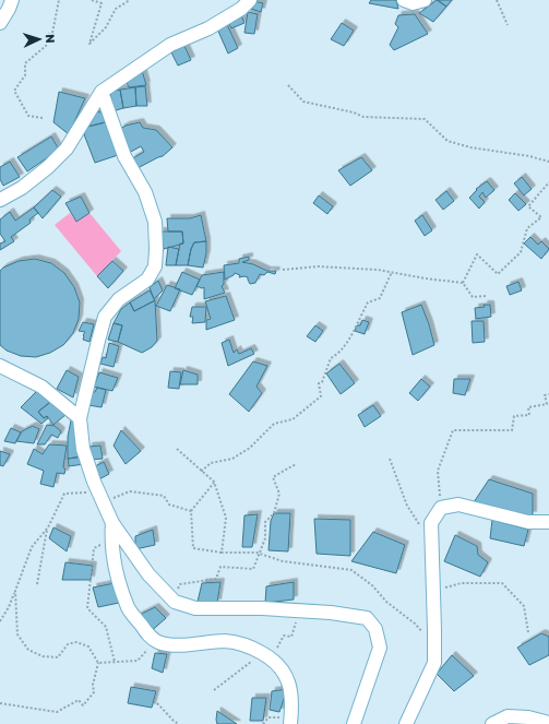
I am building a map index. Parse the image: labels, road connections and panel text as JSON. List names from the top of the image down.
{
  "north": "right"
}
